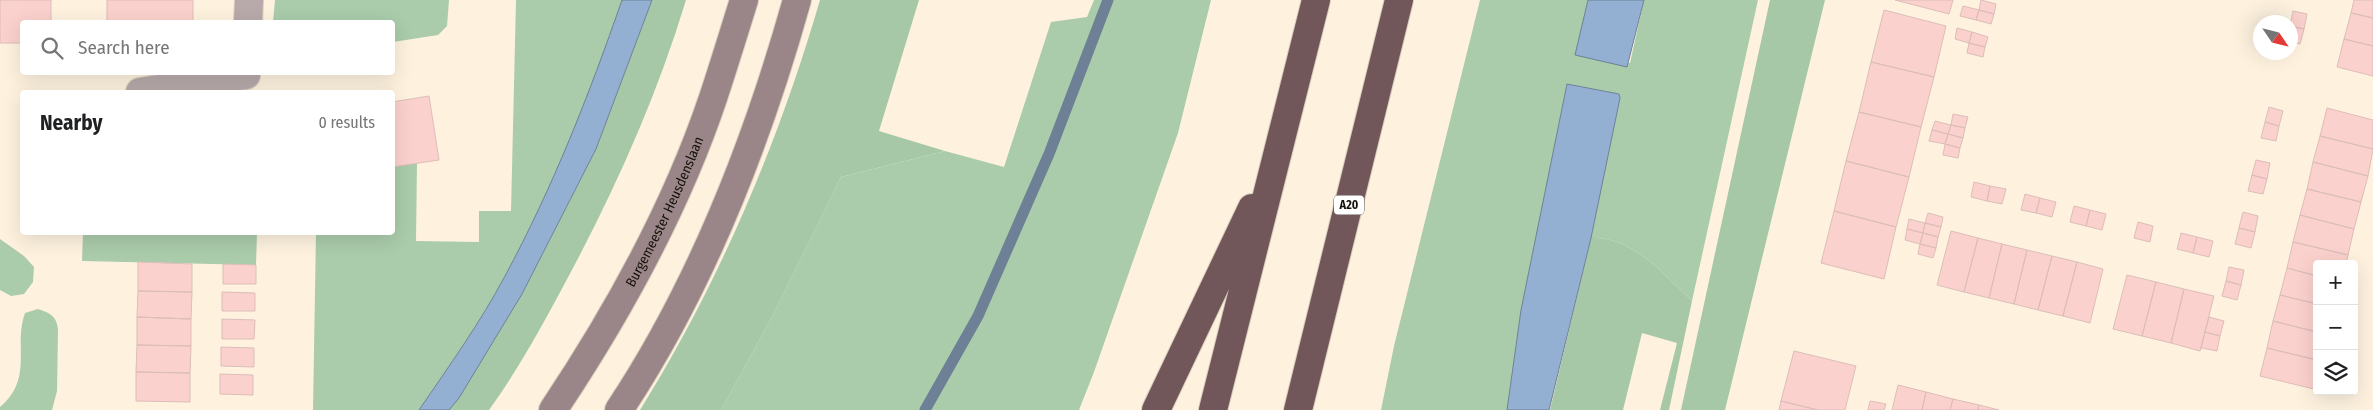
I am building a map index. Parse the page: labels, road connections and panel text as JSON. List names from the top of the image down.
{
  "streets": {
    "highway": ["A20"],
    "main road": ["Burgemeester Heusdenslaan"]
  },
  "north": "bottom right",
  "page": {
    "search": "Search here",
    "heading": ["Nearby", "0 results"],
    "map_buttons": ["+", "−"]
  }
}
